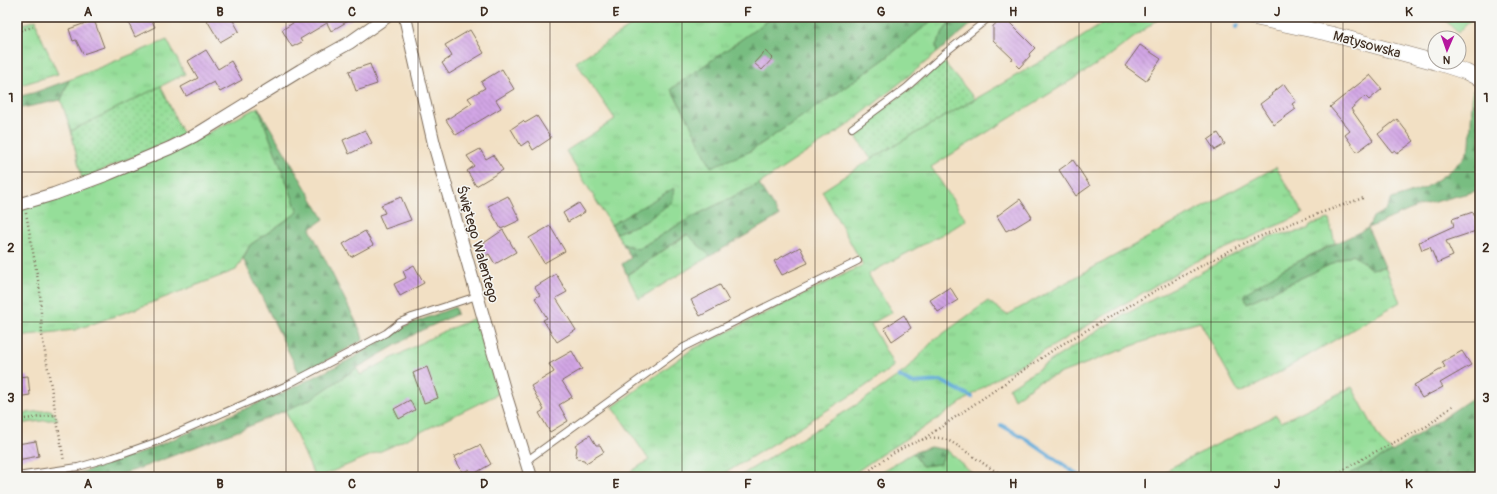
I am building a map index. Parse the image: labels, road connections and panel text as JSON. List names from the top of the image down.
{
  "streets": {
    "street": ["Matysowska", "Świętego Walentego"]
  },
  "north": "bottom",
  "grid": {
    "columns": [
      "A",
      "B",
      "C",
      "D",
      "E",
      "F",
      "G",
      "H",
      "I",
      "J",
      "K"
    ],
    "rows": ["1", "2", "3"]
  }
}
